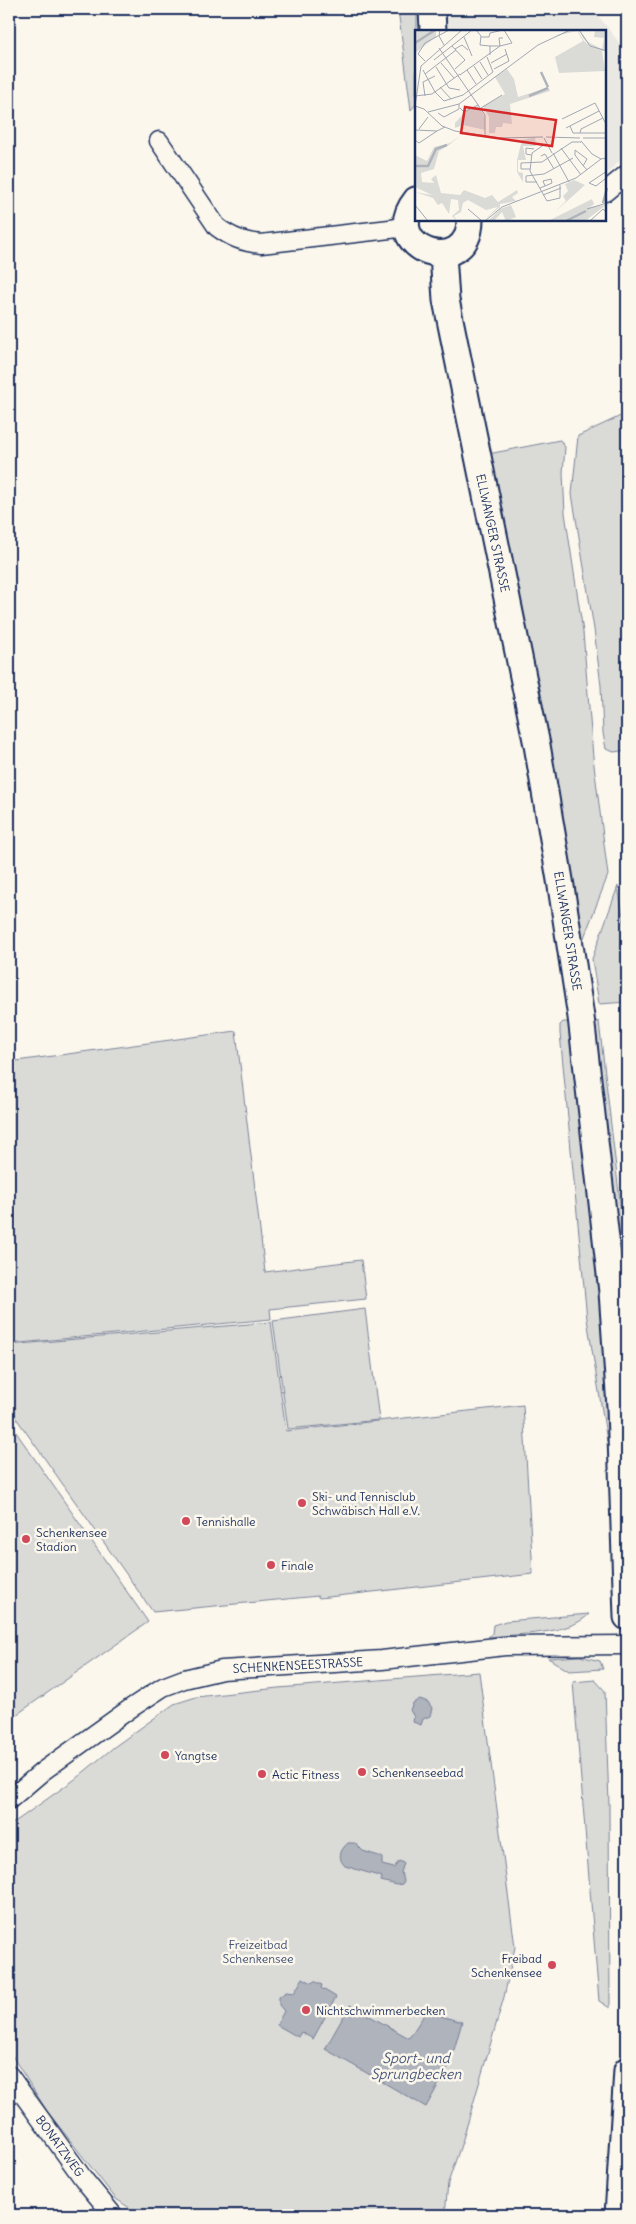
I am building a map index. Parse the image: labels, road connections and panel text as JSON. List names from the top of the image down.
{
  "streets": {
    "main road": ["ELLWANGER STRASSE"],
    "street": ["SCHENKENSEESTRASSE", "BONATZWEG"]
  },
  "water": ["Sport- und Sprungbecken"],
  "parks": ["Freizeitbad Schenkensee"],
  "places": [
    "Ski- und Tennisclub Schwäbisch Hall e.V.",
    "Tennishalle",
    "Schenkensee Stadion",
    "Finale",
    "Yangtse",
    "Schenkenseebad",
    "Actic Fitness",
    "Freibad Schenkensee",
    "Nichtschwimmerbecken"
  ]
}
